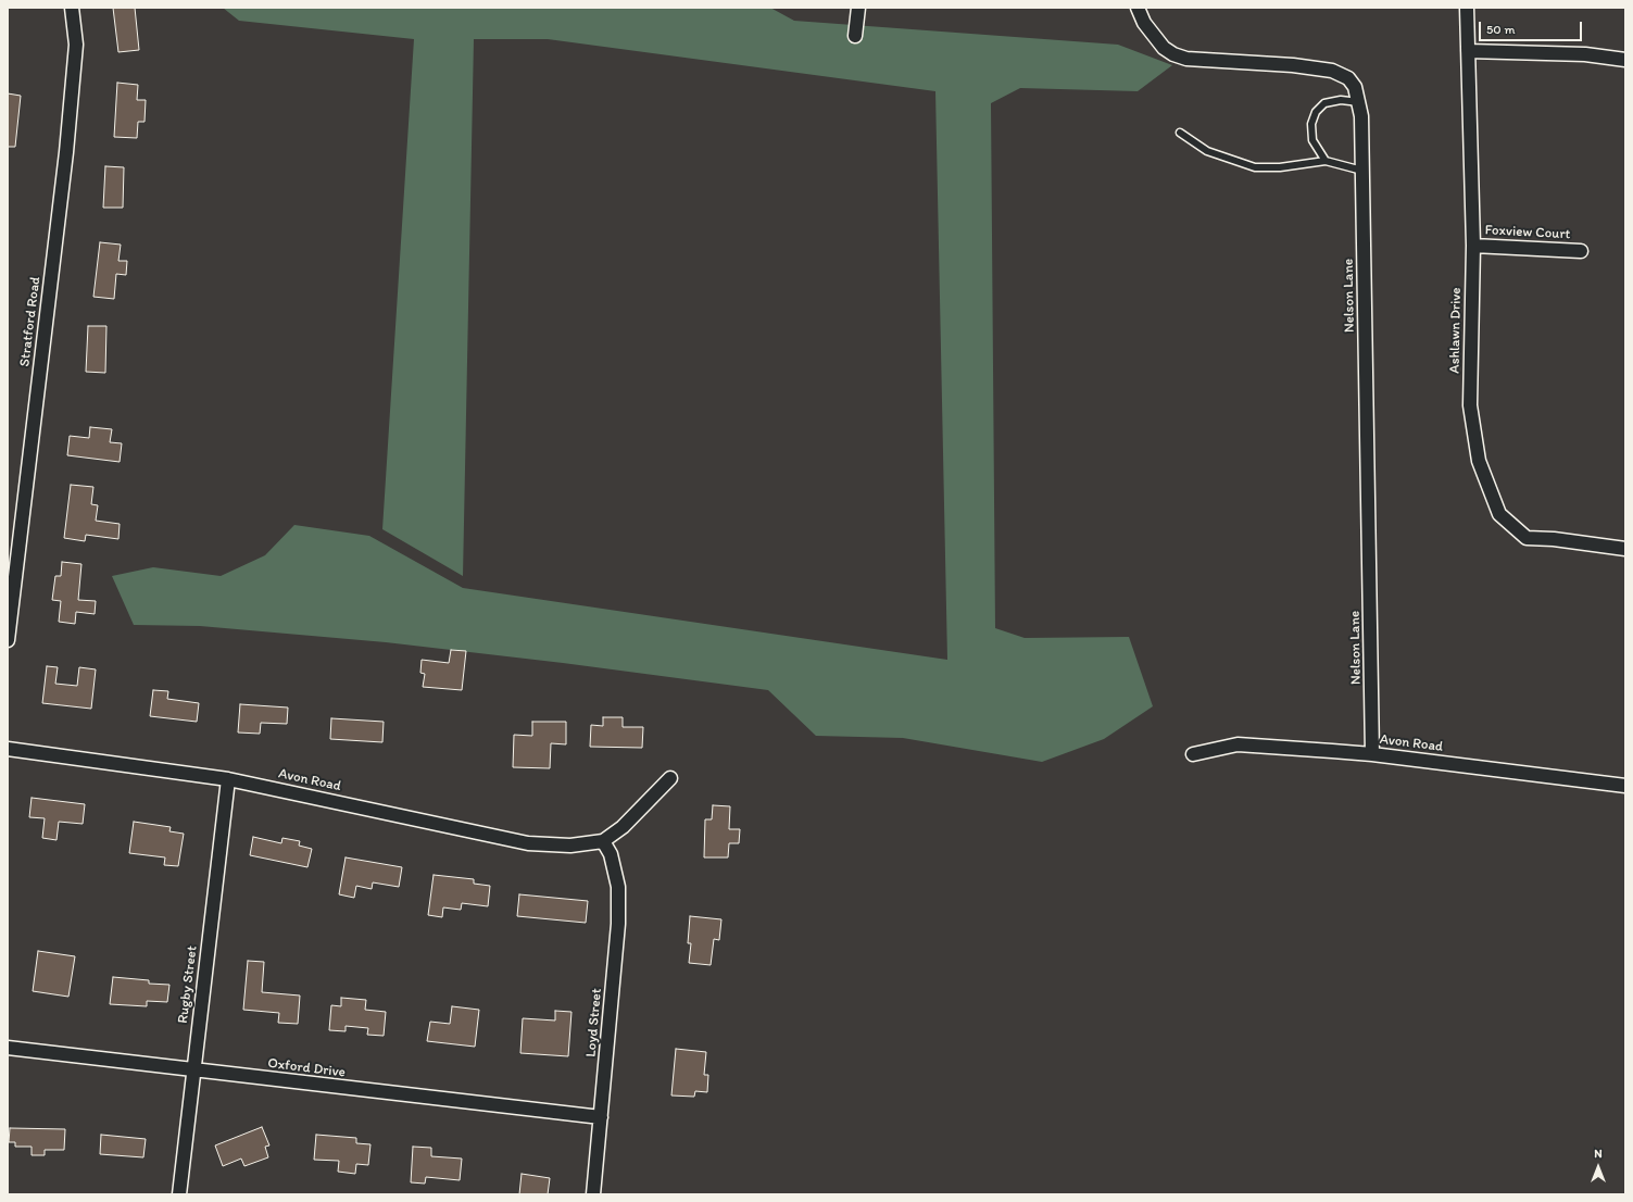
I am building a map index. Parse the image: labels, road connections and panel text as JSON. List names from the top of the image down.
{
  "streets": {
    "street": [
      "Foxview Court",
      "Nelson Lane",
      "Stratford Road",
      "Ashlawn Drive",
      "Avon Road",
      "Rugby Street",
      "Loyd Street",
      "Oxford Drive"
    ]
  },
  "crossings": [
    ["Foxview Court", "Ashlawn Drive"],
    ["Nelson Lane", "Avon Road"],
    ["Avon Road", "Rugby Street"],
    ["Avon Road", "Loyd Street"],
    ["Rugby Street", "Oxford Drive"],
    ["Loyd Street", "Oxford Drive"]
  ],
  "scale_bar": "50 m",
  "north": "top"
}
